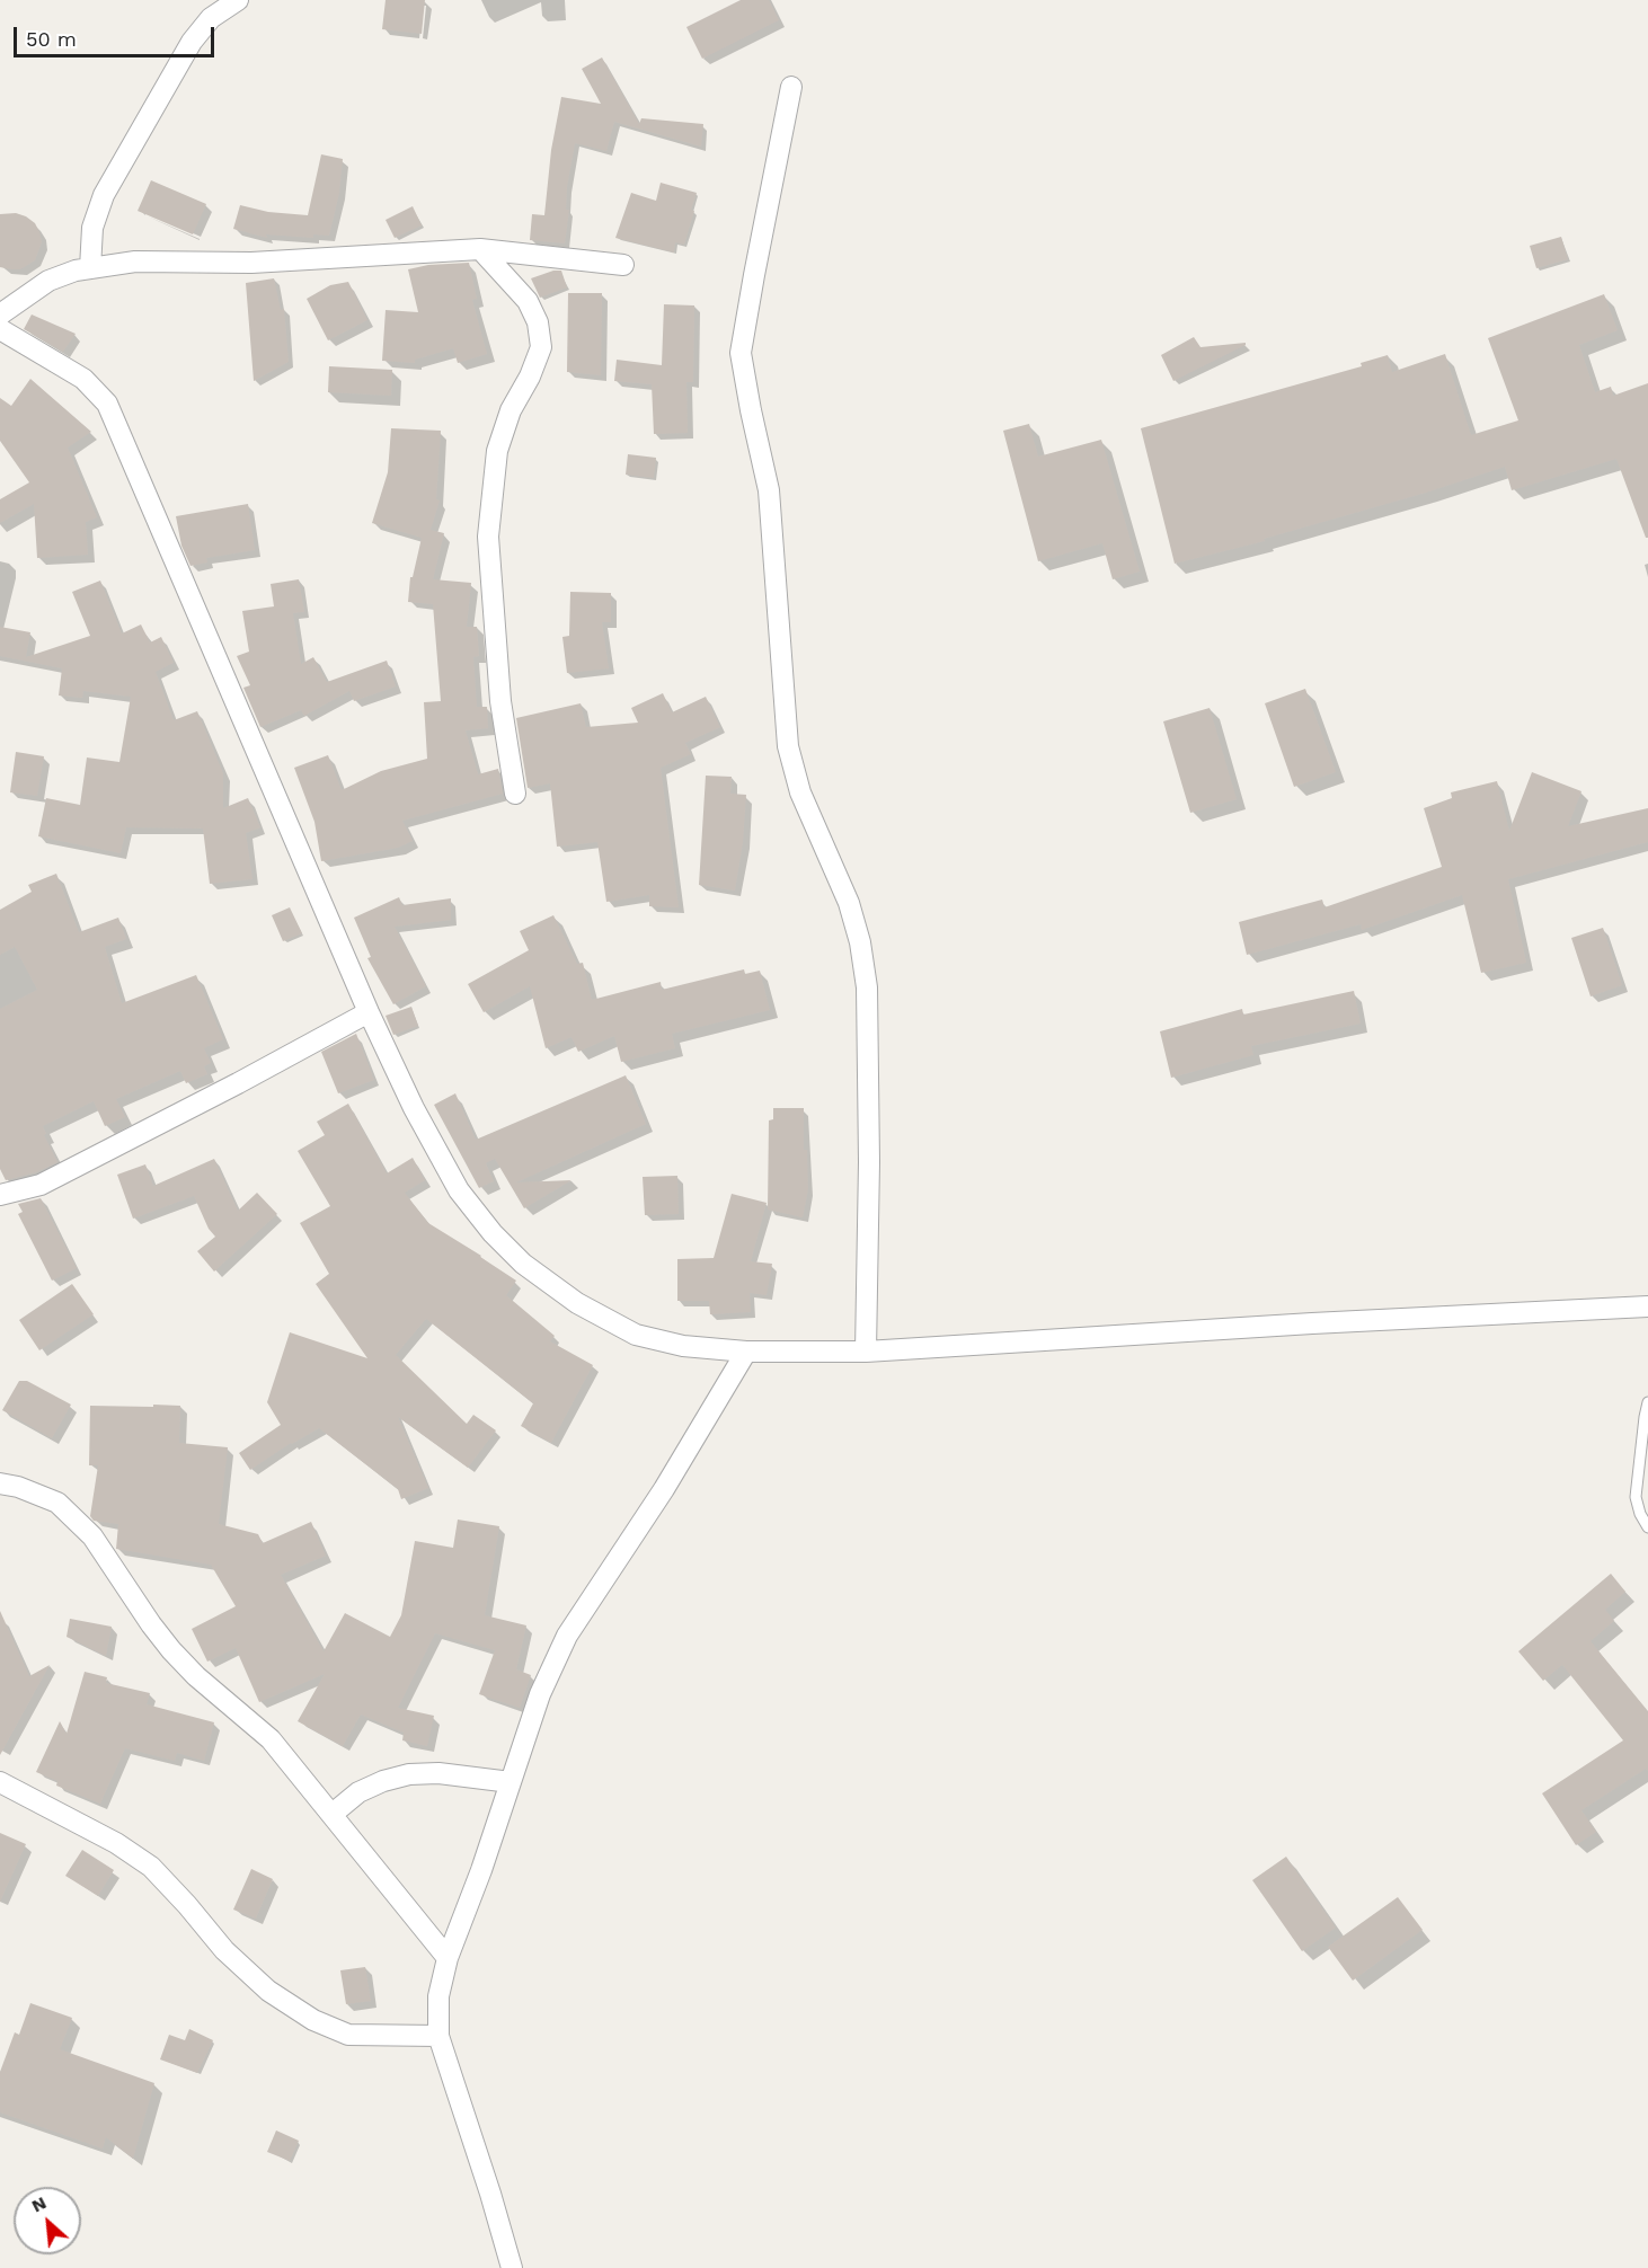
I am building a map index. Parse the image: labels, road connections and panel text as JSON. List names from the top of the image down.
{
  "scale_bar": "50 m",
  "north": "top left"
}
